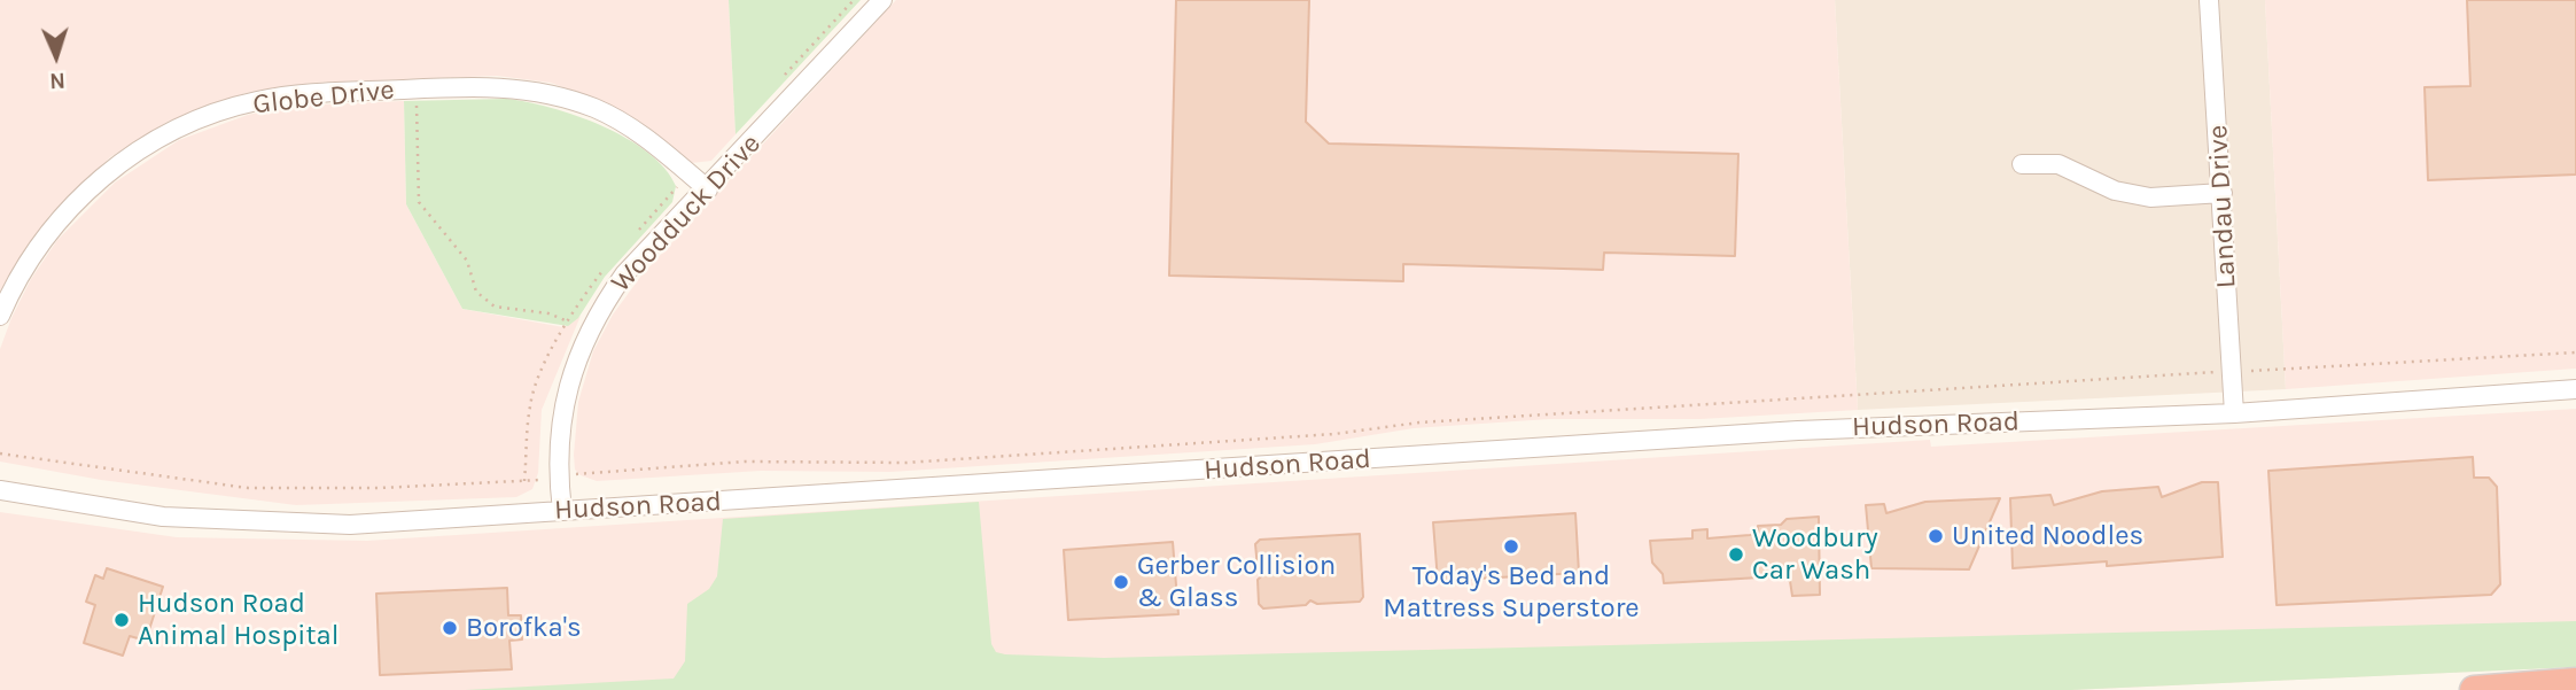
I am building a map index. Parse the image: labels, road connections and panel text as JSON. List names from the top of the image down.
{
  "streets": {
    "street": [
      "Globe Drive",
      "Landau Drive",
      "Woodduck Drive",
      "Hudson Road"
    ]
  },
  "crossings": [
    ["Globe Drive", "Woodduck Drive"],
    ["Landau Drive", "Hudson Road"],
    ["Woodduck Drive", "Hudson Road"]
  ],
  "places": [
    "United Noodles",
    "Today's Bed and Mattress Superstore",
    "Woodbury Car Wash",
    "Gerber Collision & Glass",
    "Hudson Road Animal Hospital",
    "Borofka's"
  ],
  "north": "bottom"
}
